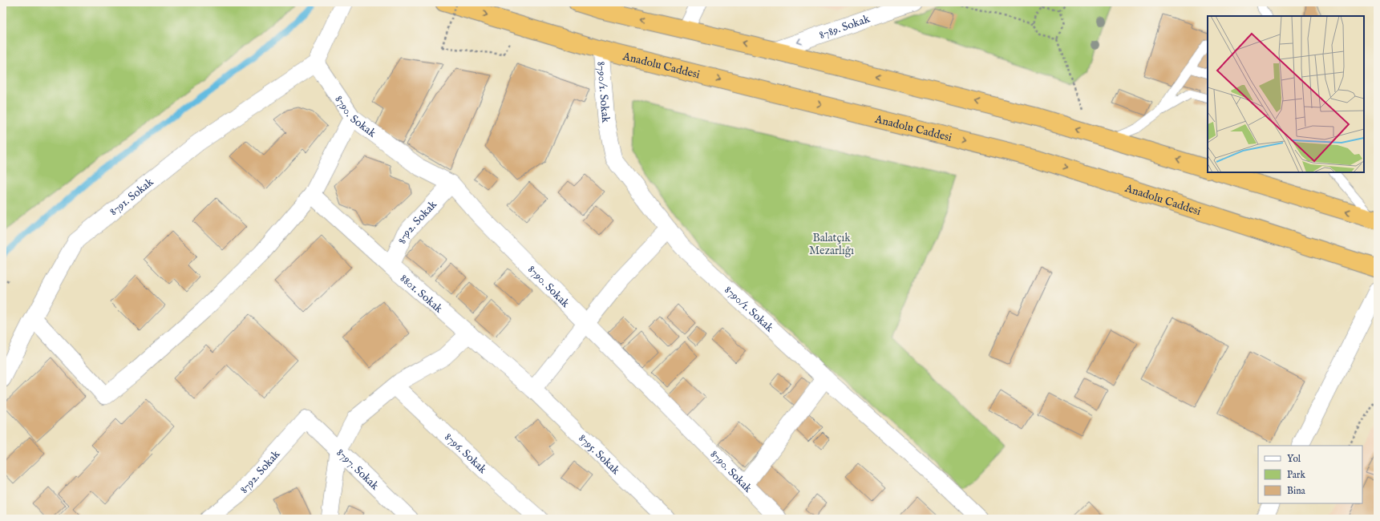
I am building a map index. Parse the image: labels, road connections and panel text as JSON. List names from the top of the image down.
{
  "streets": {
    "highway": ["Anadolu Caddesi"],
    "street": [
      "8789. Sokak",
      "8790/1. Sokak",
      "8790. Sokak",
      "8791. Sokak",
      "8792. Sokak",
      "8801. Sokak",
      "8796. Sokak",
      "8795. Sokak",
      "8797. Sokak"
    ]
  },
  "crossings": [
    ["Anadolu Caddesi", "8790/1. Sokak"],
    ["8790. Sokak", "8791. Sokak"],
    ["8790. Sokak", "8792. Sokak"],
    ["8792. Sokak", "8801. Sokak"],
    ["8792. Sokak", "8797. Sokak"],
    ["8801. Sokak", "8795. Sokak"]
  ],
  "one_way": ["8789. Sokak"],
  "parks": ["Balatçık Mezarlığı"],
  "legend": ["Yol", "Park", "Bina"]
}
